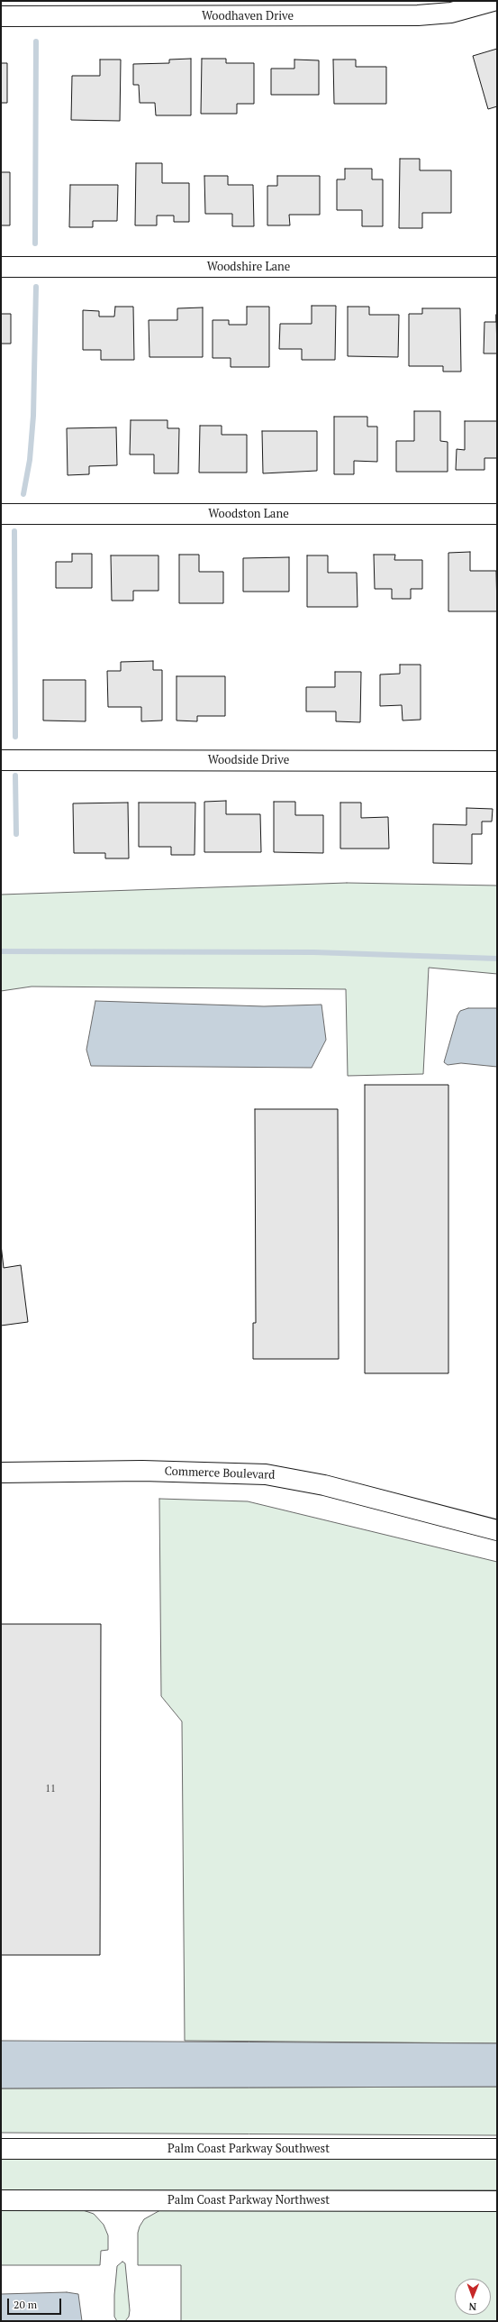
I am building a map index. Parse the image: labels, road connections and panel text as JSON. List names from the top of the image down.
{
  "streets": {
    "street": [
      "Woodhaven Drive",
      "Woodshire Lane",
      "Woodston Lane",
      "Woodside Drive",
      "Commerce Boulevard",
      "Palm Coast Parkway Southwest",
      "Palm Coast Parkway Northwest"
    ]
  },
  "house_numbers": ["11"],
  "scale_bar": "20 m",
  "north": "bottom"
}
